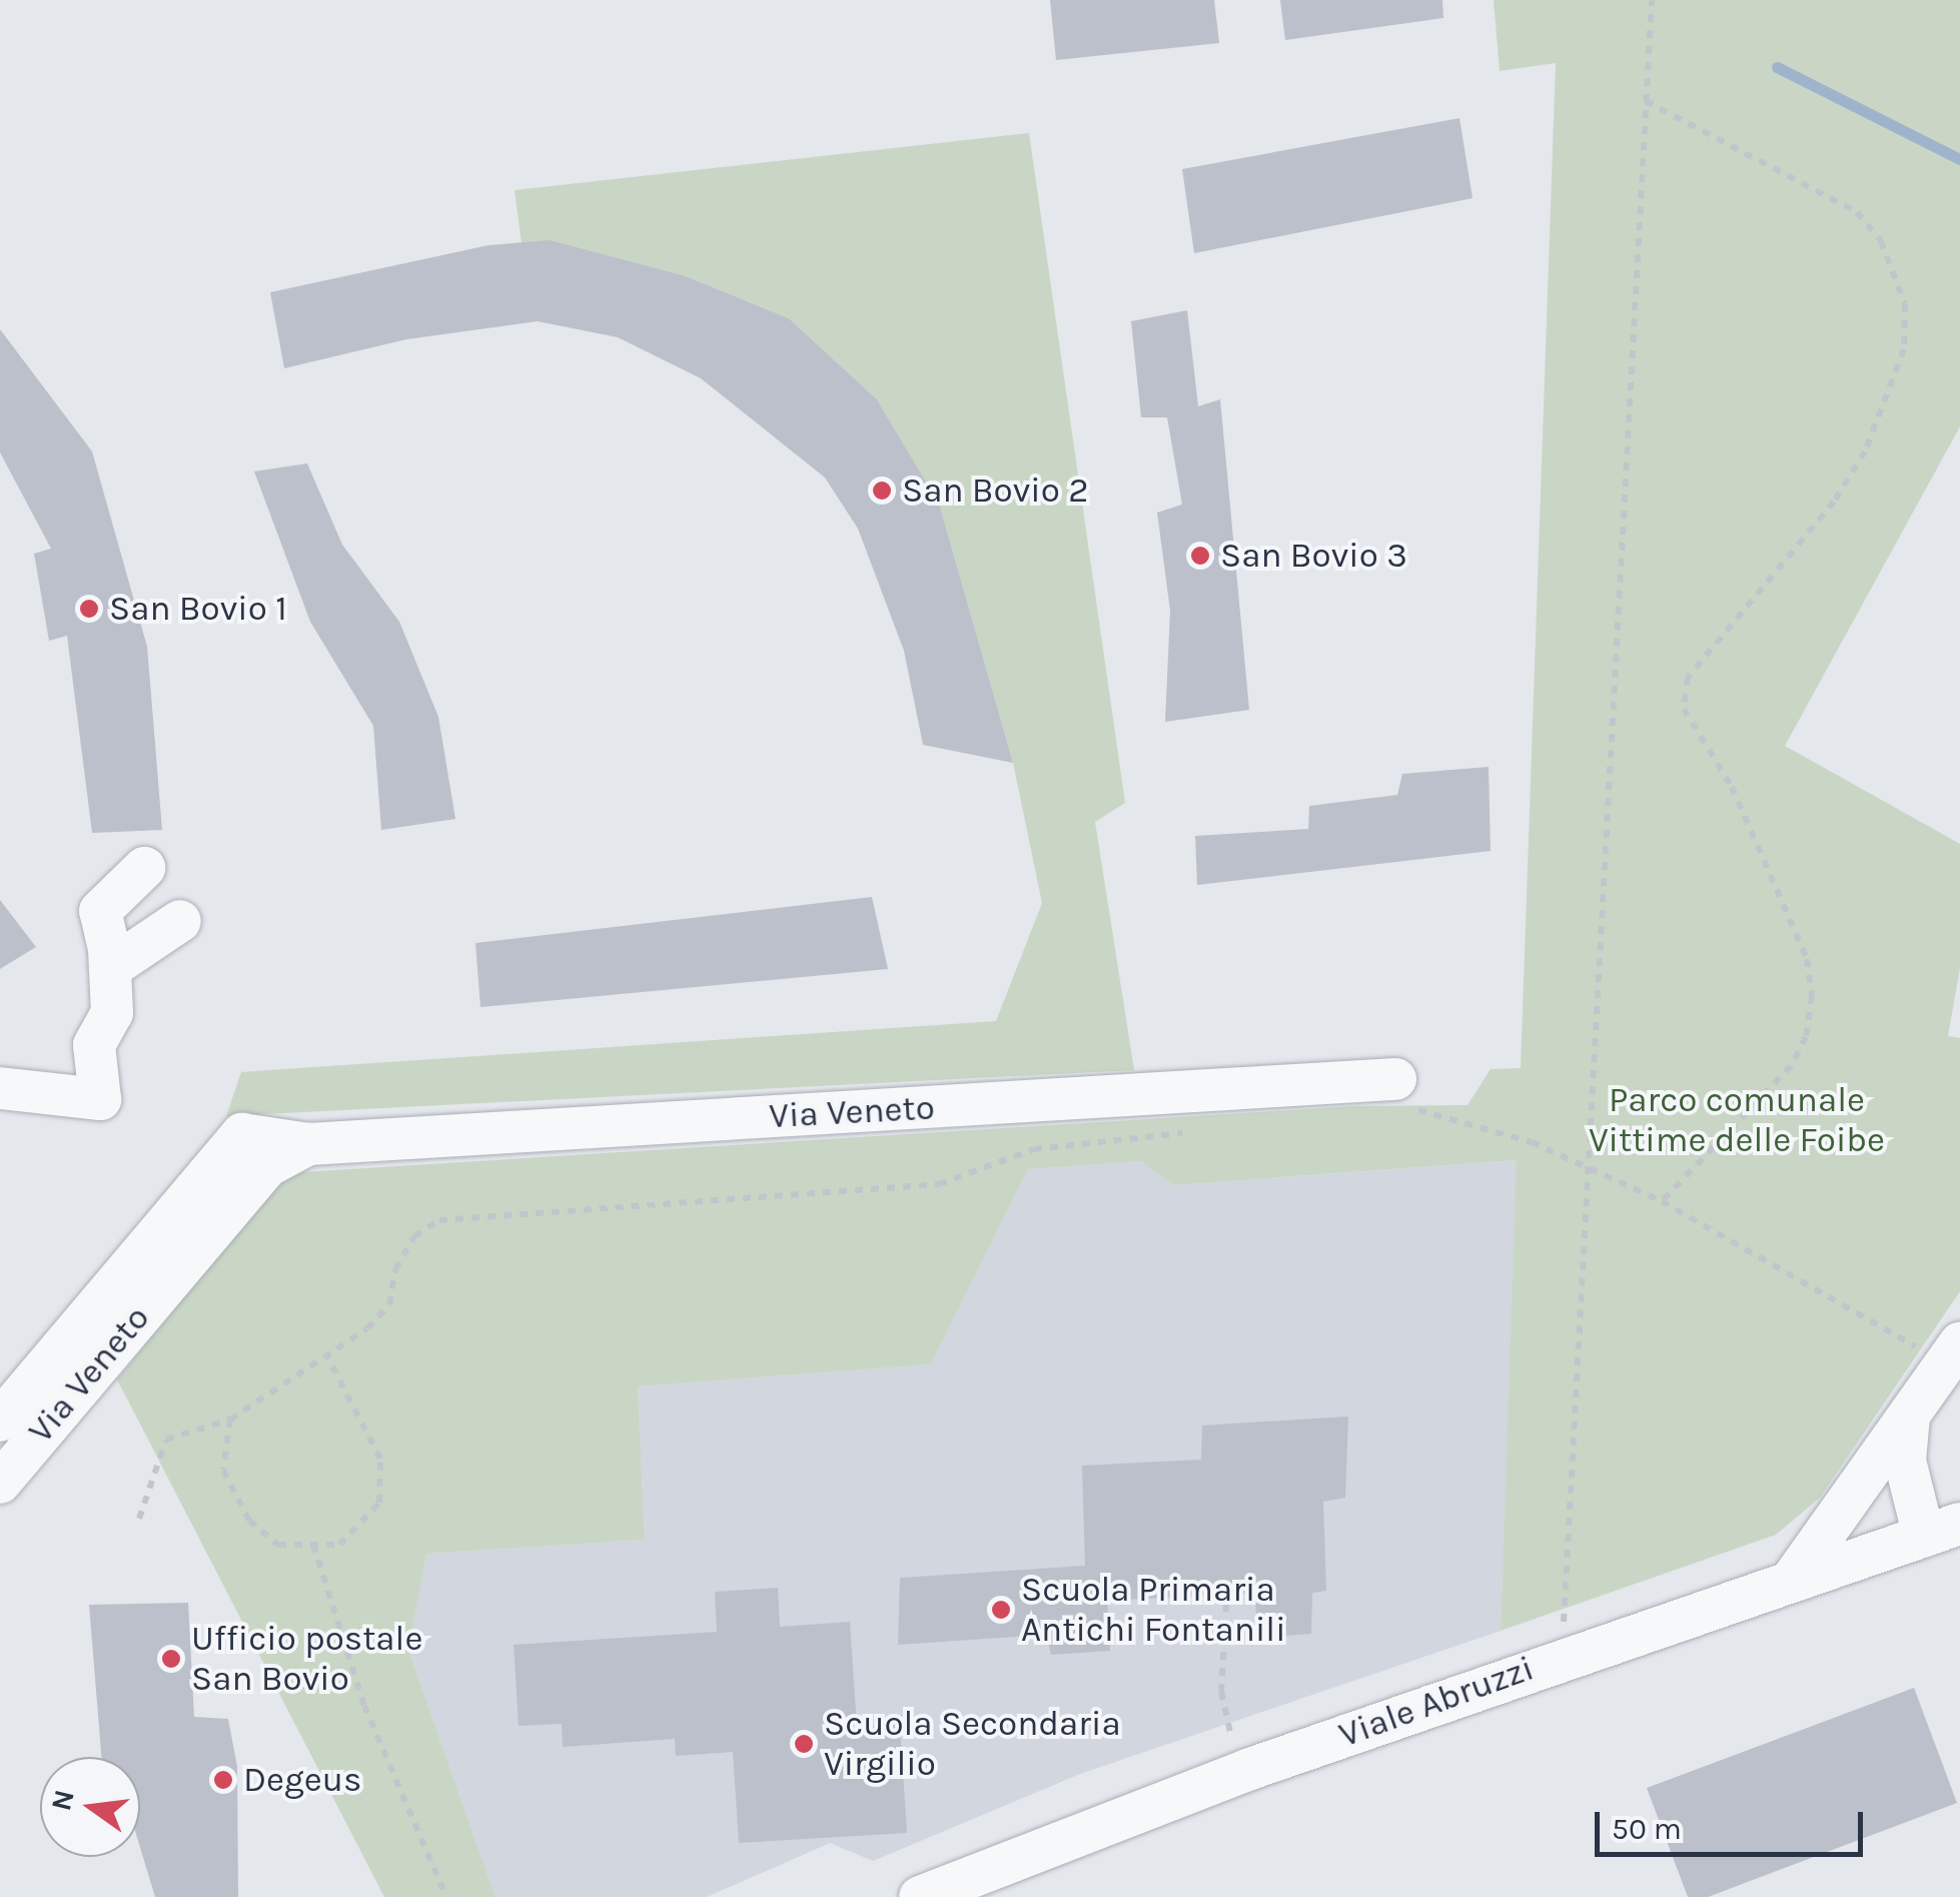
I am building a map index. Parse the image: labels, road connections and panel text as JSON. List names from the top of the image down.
{
  "streets": {
    "street": ["Via Veneto", "Viale Abruzzi"]
  },
  "parks": ["Parco comunale Vittime delle Foibe"],
  "places": [
    "San Bovio 2",
    "San Bovio 3",
    "San Bovio 1",
    "Scuola Primaria Antichi Fontanili",
    "Ufficio postale San Bovio",
    "Scuola Secondaria Virgilio",
    "Degeus"
  ],
  "scale_bar": "50 m",
  "north": "left"
}
